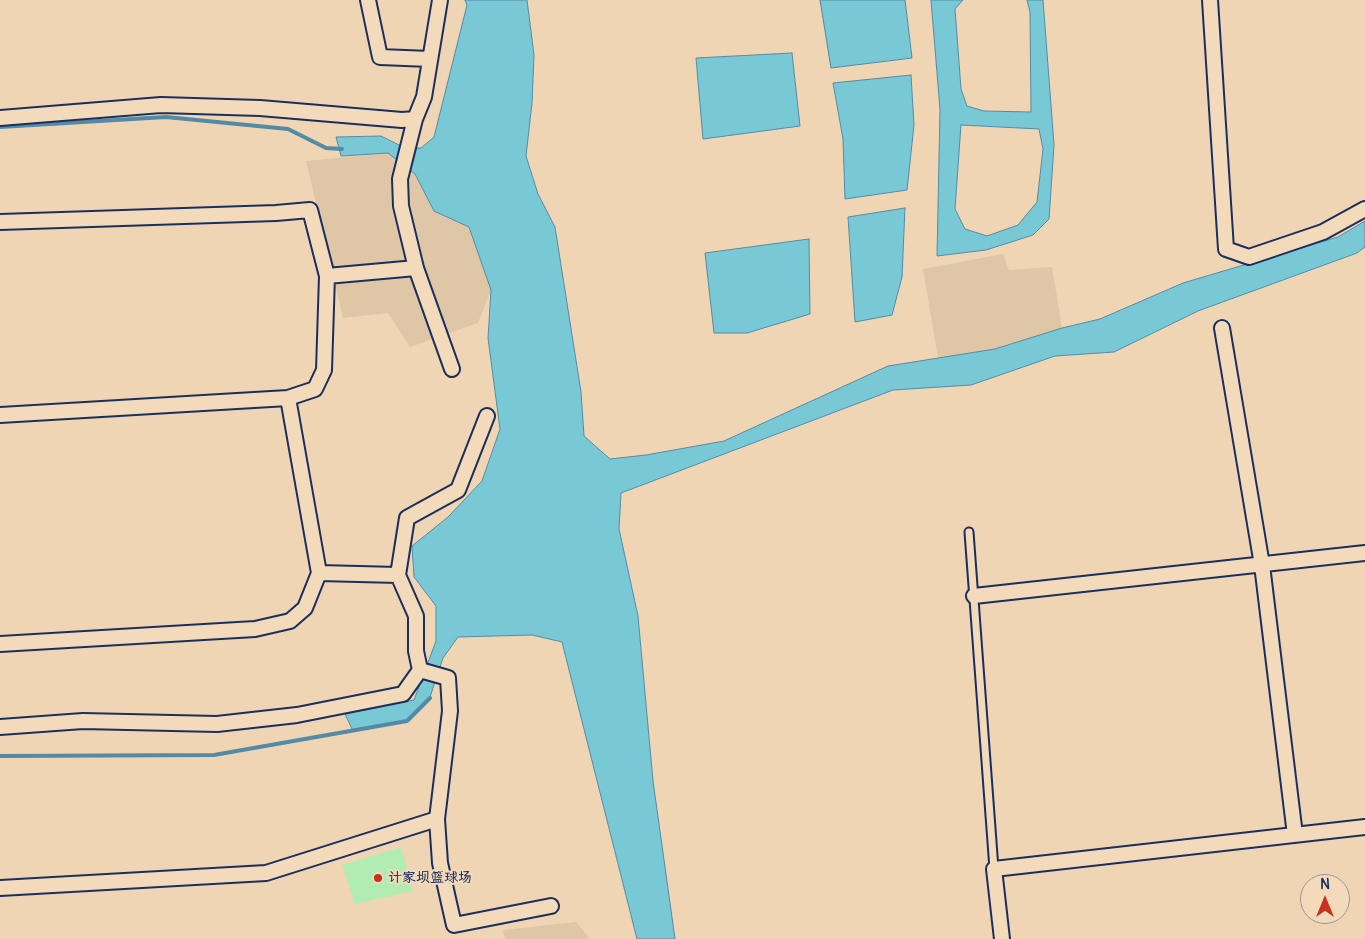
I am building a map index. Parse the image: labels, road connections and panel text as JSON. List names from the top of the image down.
{
  "places": ["计家坝篮球场"],
  "north": "top"
}
